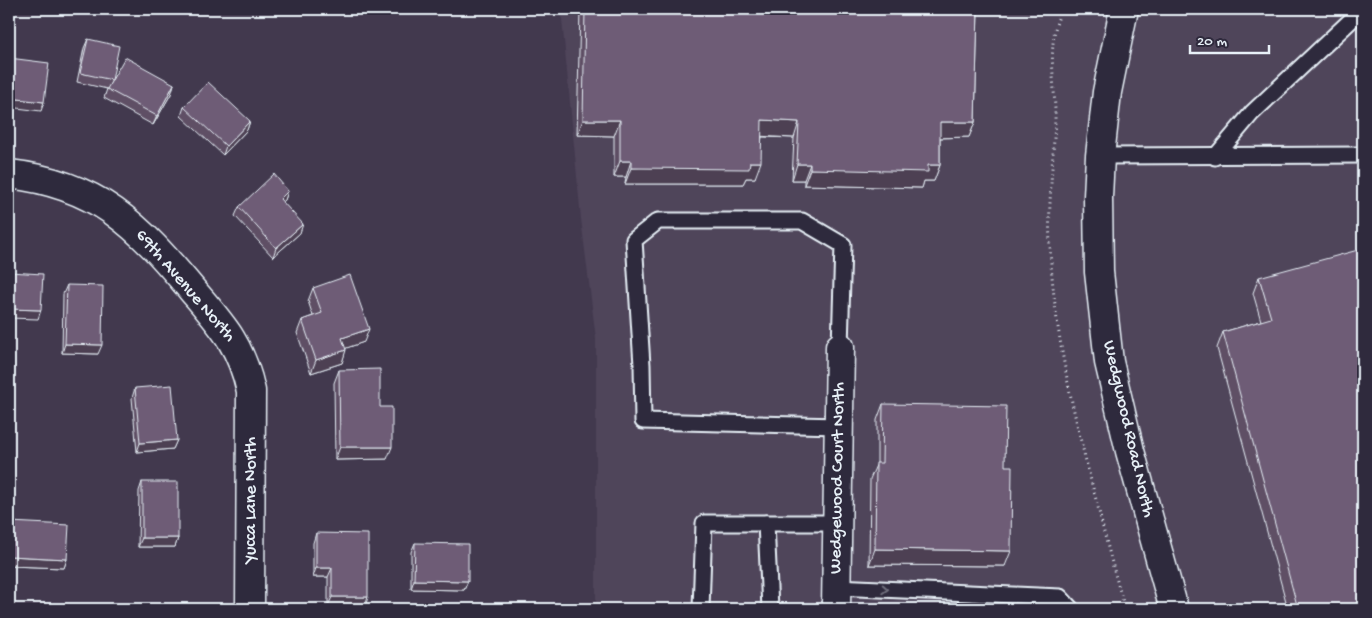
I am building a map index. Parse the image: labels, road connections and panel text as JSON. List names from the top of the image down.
{
  "streets": {
    "street": [
      "69th Avenue North",
      "Wedgwood Road North",
      "Wedgewood Court North",
      "Yucca Lane North"
    ]
  },
  "crossings": [
    ["69th Avenue North", "Yucca Lane North"]
  ],
  "scale_bar": "20 m"
}
